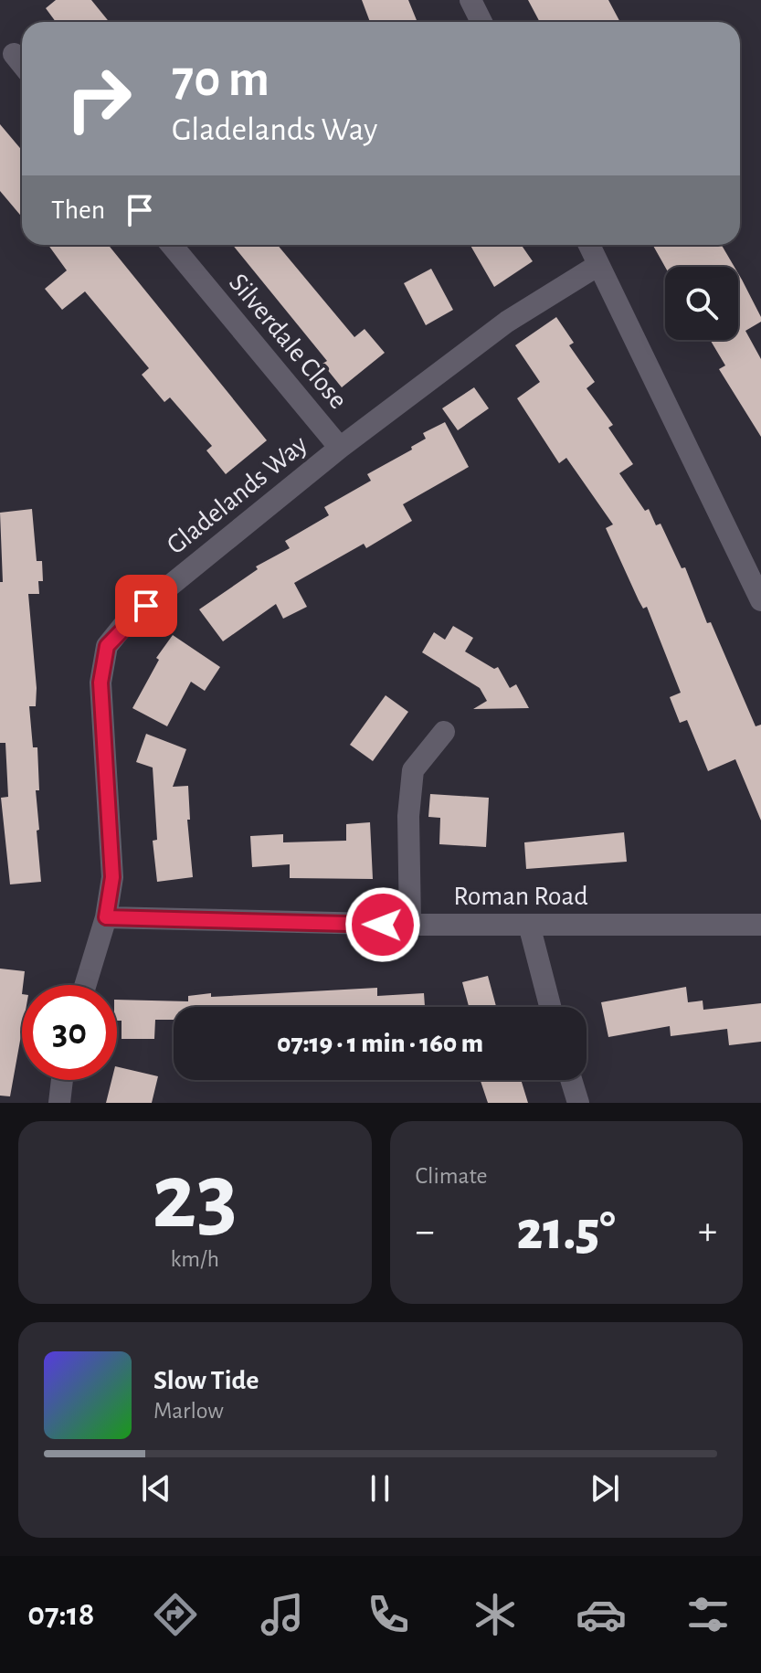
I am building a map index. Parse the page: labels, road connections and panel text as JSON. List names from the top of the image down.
{
  "streets": {
    "street": ["Silverdale Close", "Gladelands Way", "Roman Road"]
  },
  "crossings": [
    ["Silverdale Close", "Gladelands Way"],
    ["Gladelands Way", "Roman Road"]
  ],
  "page": {
    "turn": ["70 m", "Gladelands Way"],
    "then": "Then",
    "limit": "30",
    "trip": "07:19 · 1 min · 160 m",
    "tile": [
      ["23", "km/h"],
      "Climate"
    ],
    "heat": ["−", "21.5°", "+"],
    "song": ["Slow Tide", "Marlow"],
    "tabs": "07:18"
  }
}
